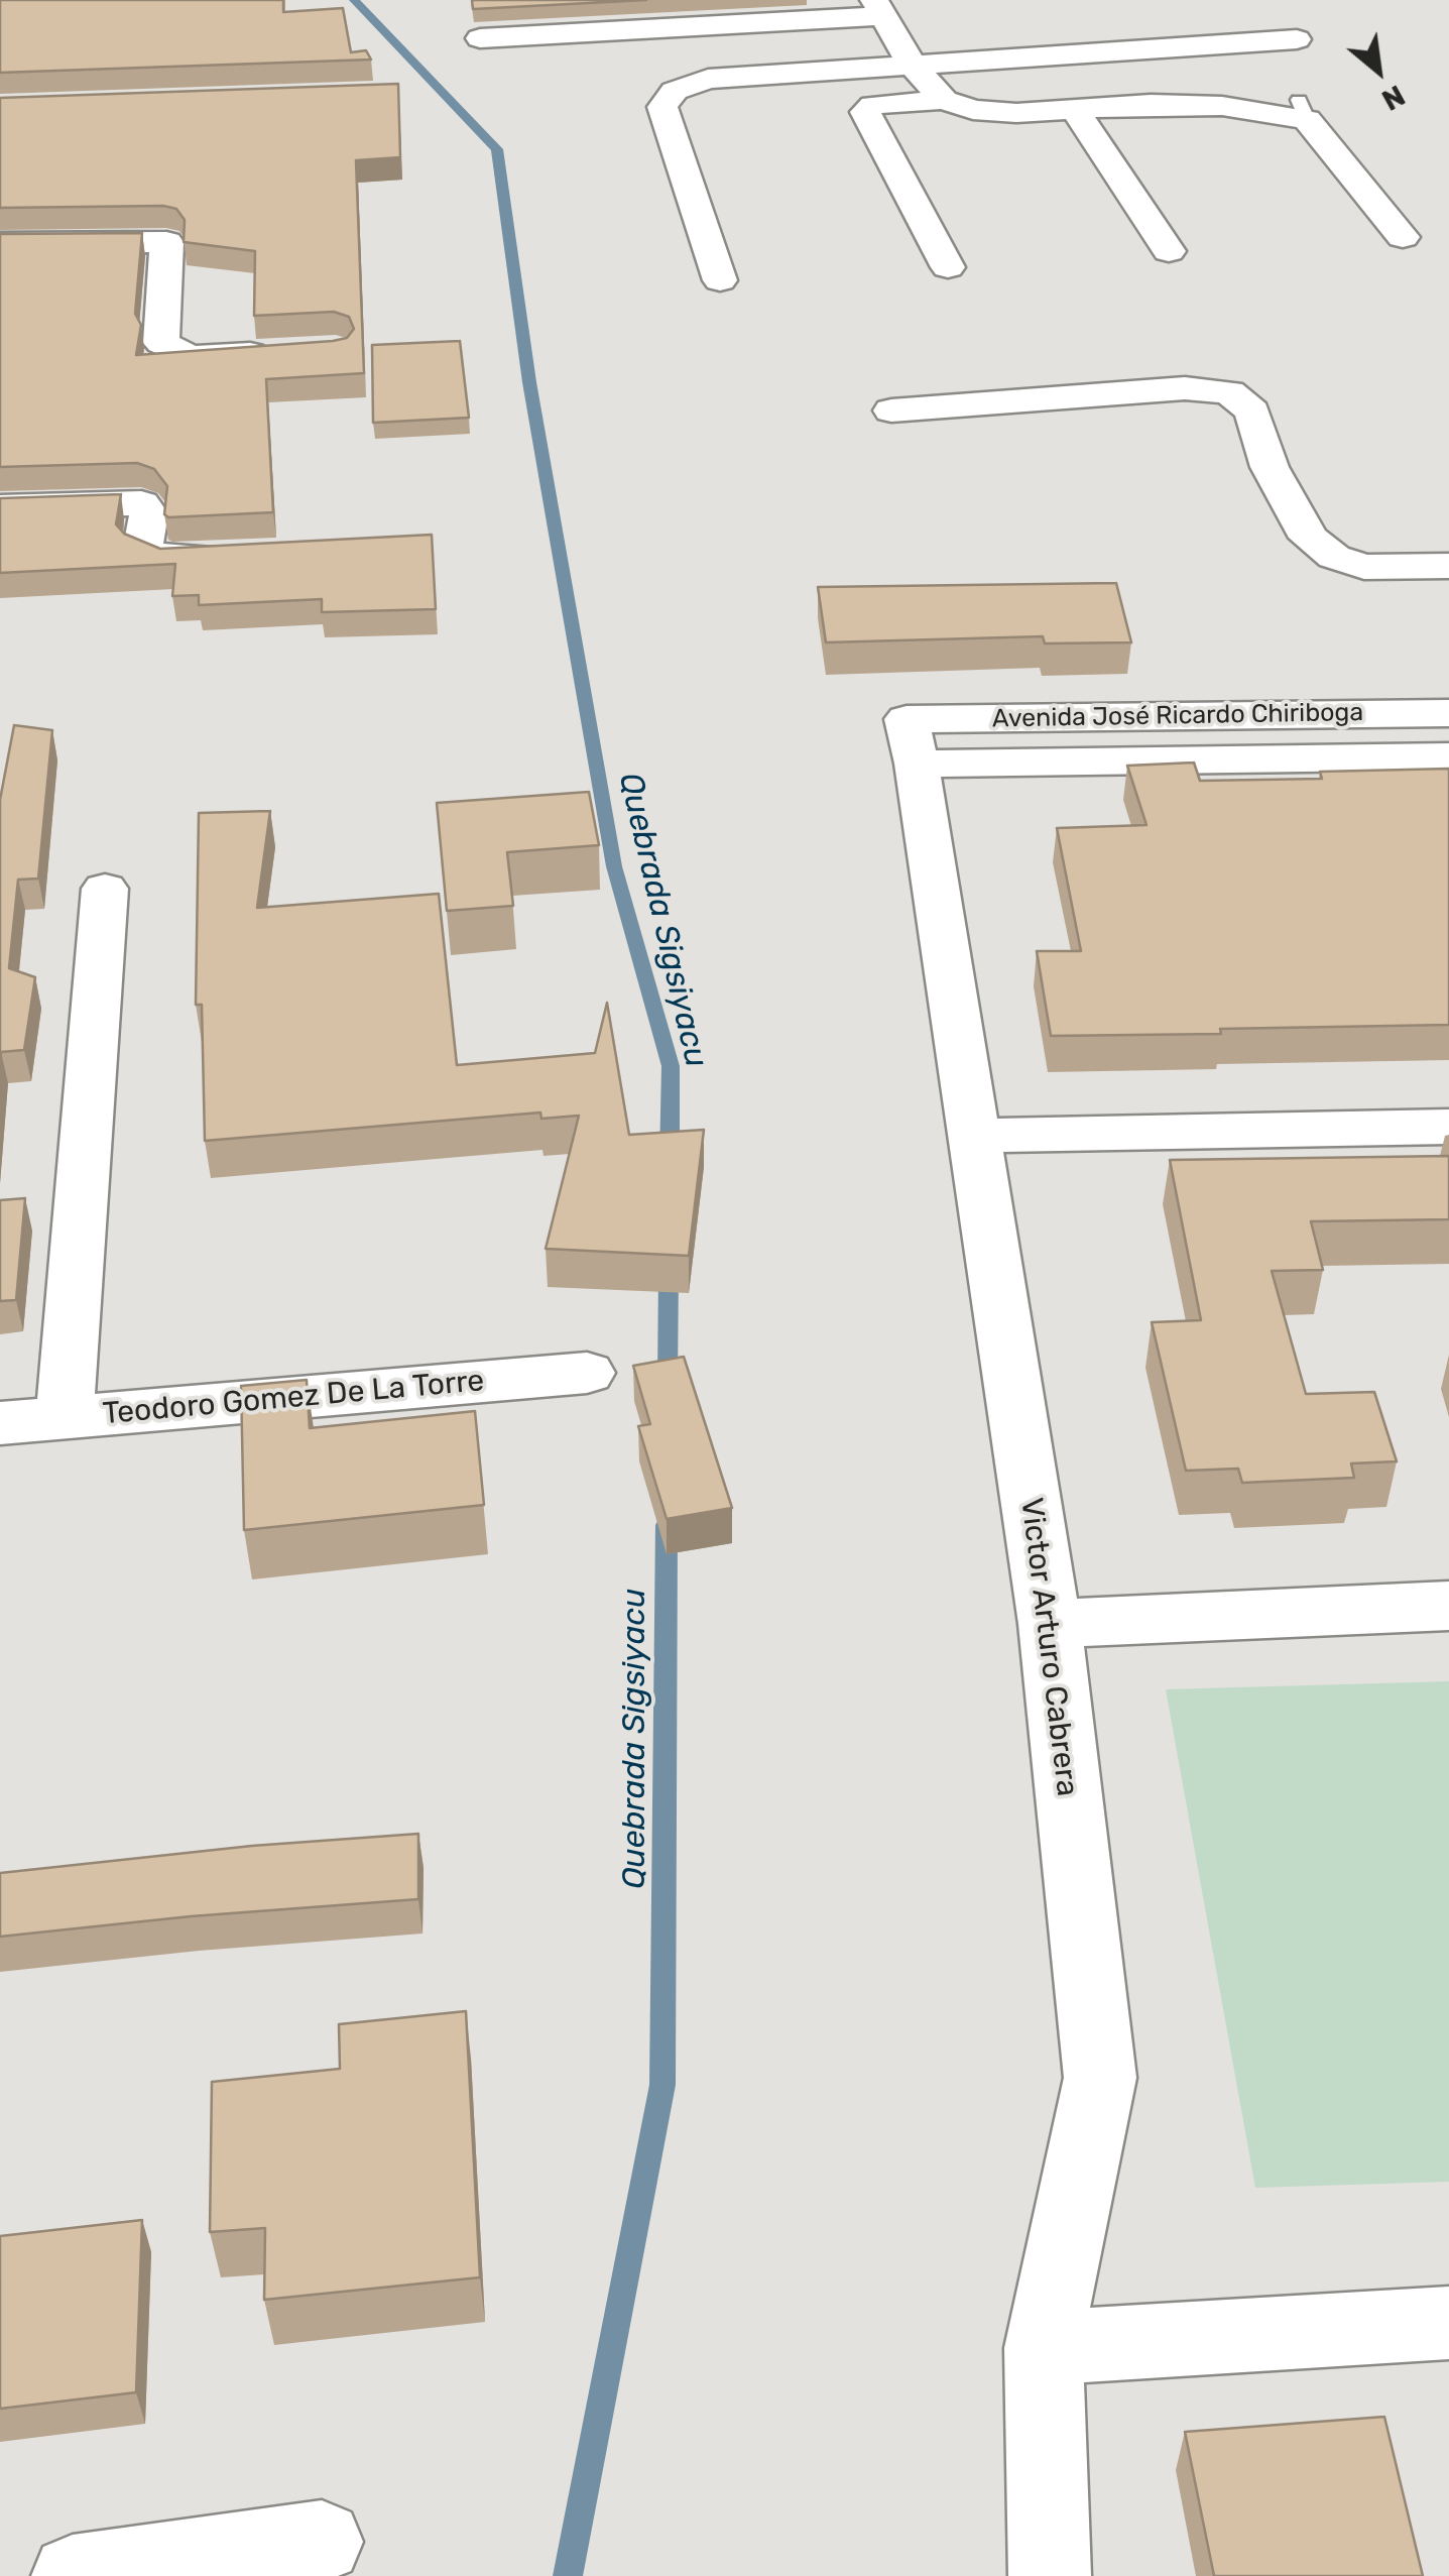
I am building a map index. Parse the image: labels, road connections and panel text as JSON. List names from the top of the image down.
{
  "streets": {
    "street": ["Avenida José Ricardo Chiriboga", "Teodoro Gomez De La Torre", "Victor Arturo Cabrera"]
  },
  "crossings": [
    ["Avenida José Ricardo Chiriboga", "Victor Arturo Cabrera"]
  ],
  "water": ["Quebrada Sigsiyacu"],
  "north": "bottom right"
}
